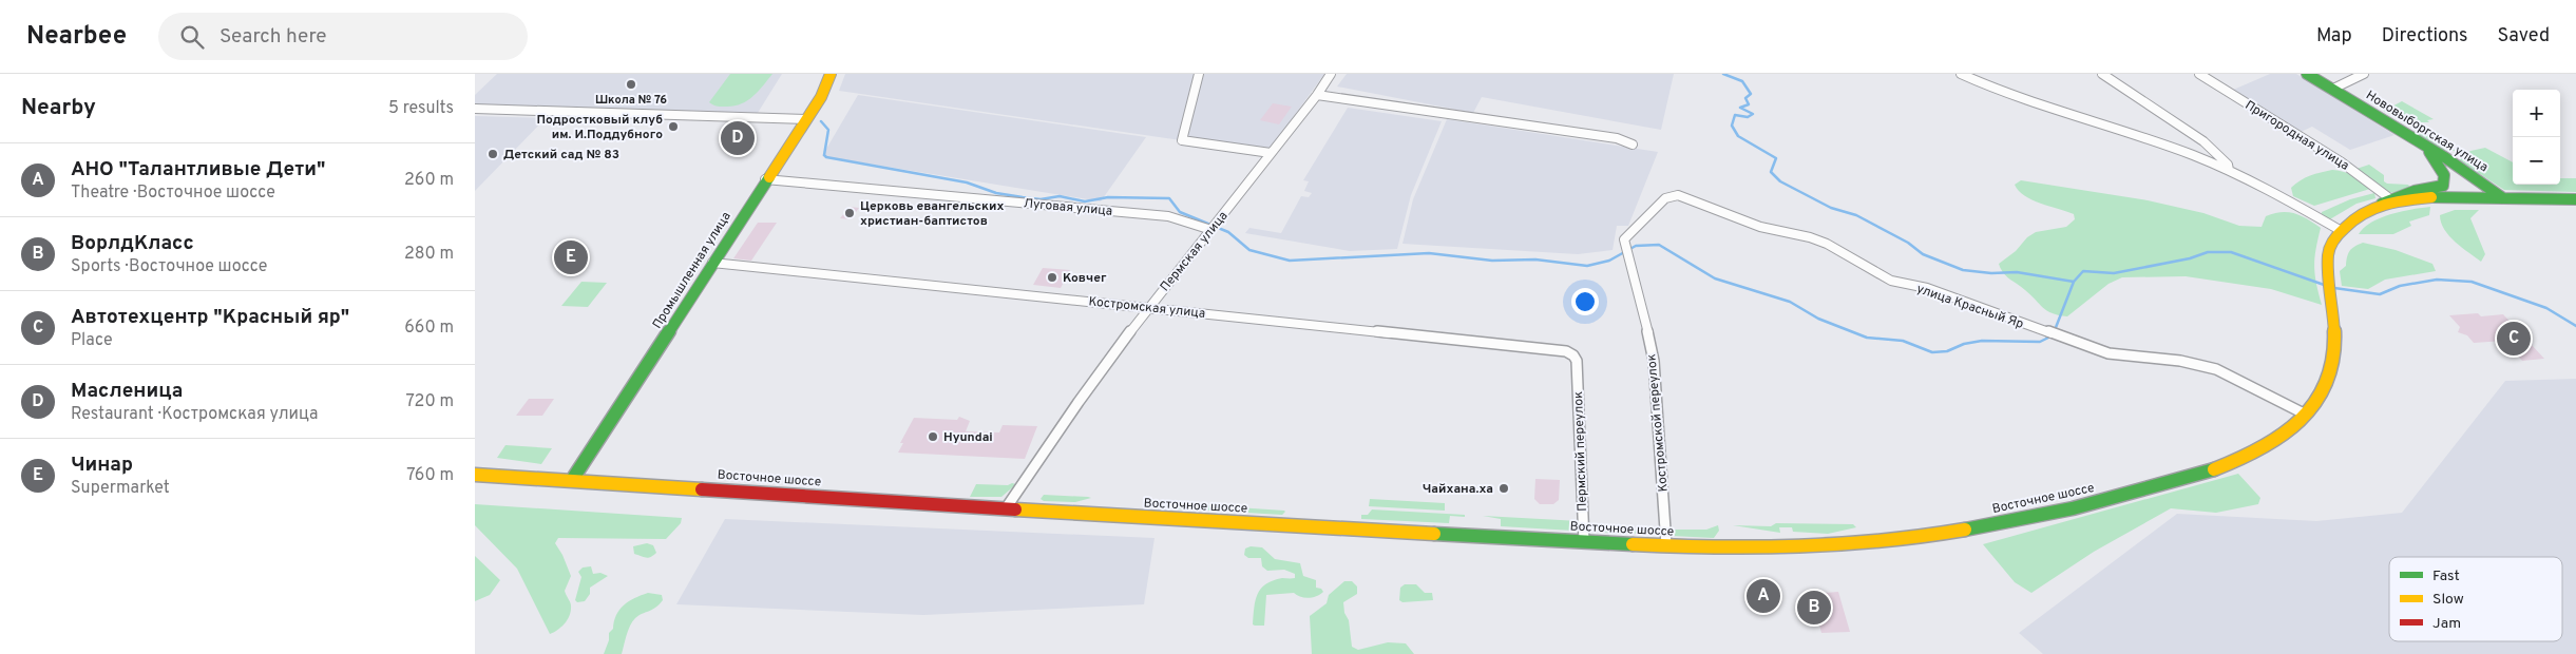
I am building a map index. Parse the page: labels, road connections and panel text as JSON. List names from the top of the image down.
{
  "streets": {
    "main road": ["Нововыборгская улица", "Промышленная улица", "Восточное шоссе"],
    "street": [
      "Пригородная улица",
      "Луговая улица",
      "Пермская улица",
      "улица Красный Яр",
      "Костромская улица",
      "Костромской переулок",
      "Пермский переулок"
    ]
  },
  "crossings": [
    ["Нововыборгская улица", "Восточное шоссе"],
    ["Пригородная улица", "Восточное шоссе"],
    ["Луговая улица", "Пермская улица"],
    ["Луговая улица", "Промышленная улица"],
    ["Пермская улица", "Костромская улица"],
    ["Пермская улица", "Восточное шоссе"],
    ["Промышленная улица", "Костромская улица"],
    ["Промышленная улица", "Восточное шоссе"],
    ["улица Красный Яр", "Костромской переулок"],
    ["улица Красный Яр", "Восточное шоссе"],
    ["Костромская улица", "Пермский переулок"],
    ["Костромской переулок", "Восточное шоссе"],
    ["Пермский переулок", "Восточное шоссе"]
  ],
  "places": [
    "Школа № 76",
    "Подростковый клуб им. И.Поддубного",
    "Детский сад № 83",
    "Церковь евангельских христиан-баптистов",
    "Ковчег",
    "Hyundai",
    "Чайхана.ха"
  ],
  "legend": ["Fast", "Slow", "Jam"],
  "page": {
    "header": "Nearbee",
    "search": "Search here",
    "nav": ["Map", "Directions", "Saved"],
    "heading": ["Nearby", "5 results"],
    "map_buttons": ["+", "−"],
    "pins": [
      "D",
      "E",
      "C",
      "A",
      "B"
    ],
    "list": [
      {
        "mark": "A",
        "name": "АНО \"Талантливые Дети\"",
        "note": "Theatre · Восточное шоссе",
        "value": "260 m"
      },
      {
        "mark": "B",
        "name": "ВорлдКласс",
        "note": "Sports · Восточное шоссе",
        "value": "280 m"
      },
      {
        "mark": "C",
        "name": "Автотехцентр \"Красный яр\"",
        "note": "Place",
        "value": "660 m"
      },
      {
        "mark": "D",
        "name": "Масленица",
        "note": "Restaurant · Костромская улица",
        "value": "720 m"
      },
      {
        "mark": "E",
        "name": "Чинар",
        "note": "Supermarket",
        "value": "760 m"
      }
    ]
  }
}
